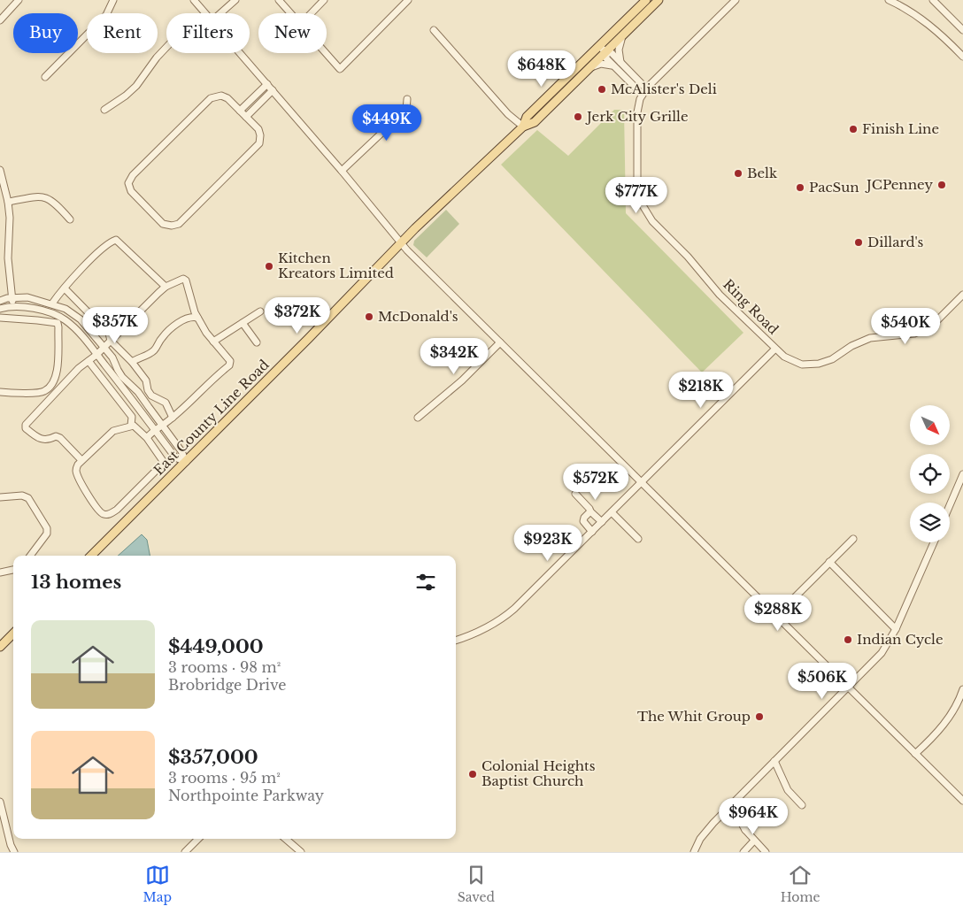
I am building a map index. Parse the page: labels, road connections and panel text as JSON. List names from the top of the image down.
{
  "streets": {
    "main road": ["East County Line Road"],
    "street": ["Ring Road"]
  },
  "places": [
    "McAlister's Deli",
    "Jerk City Grille",
    "Finish Line",
    "Belk",
    "JCPenney",
    "PacSun",
    "Dillard's",
    "Kitchen Kreators Limited",
    "McDonald's",
    "Indian Cycle",
    "The Whit Group",
    "Colonial Heights Baptist Church"
  ],
  "north": "bottom right",
  "page": {
    "chip": [
      "Buy",
      "Rent",
      "Filters",
      "New"
    ],
    "price": [
      "$648K",
      "$449K",
      "$777K",
      "$372K",
      "$357K",
      "$540K",
      "$342K",
      "$218K",
      "$572K",
      "$923K",
      "$288K",
      "$506K",
      "$964K"
    ],
    "heading": "13 homes",
    "list": [
      {
        "name": "$449,000",
        "note": "3 rooms · 98 m² · Brobridge Drive"
      },
      {
        "name": "$357,000",
        "note": "3 rooms · 95 m² · Northpointe Parkway"
      }
    ],
    "tabs": ["Map", "Saved", "Home"]
  }
}
